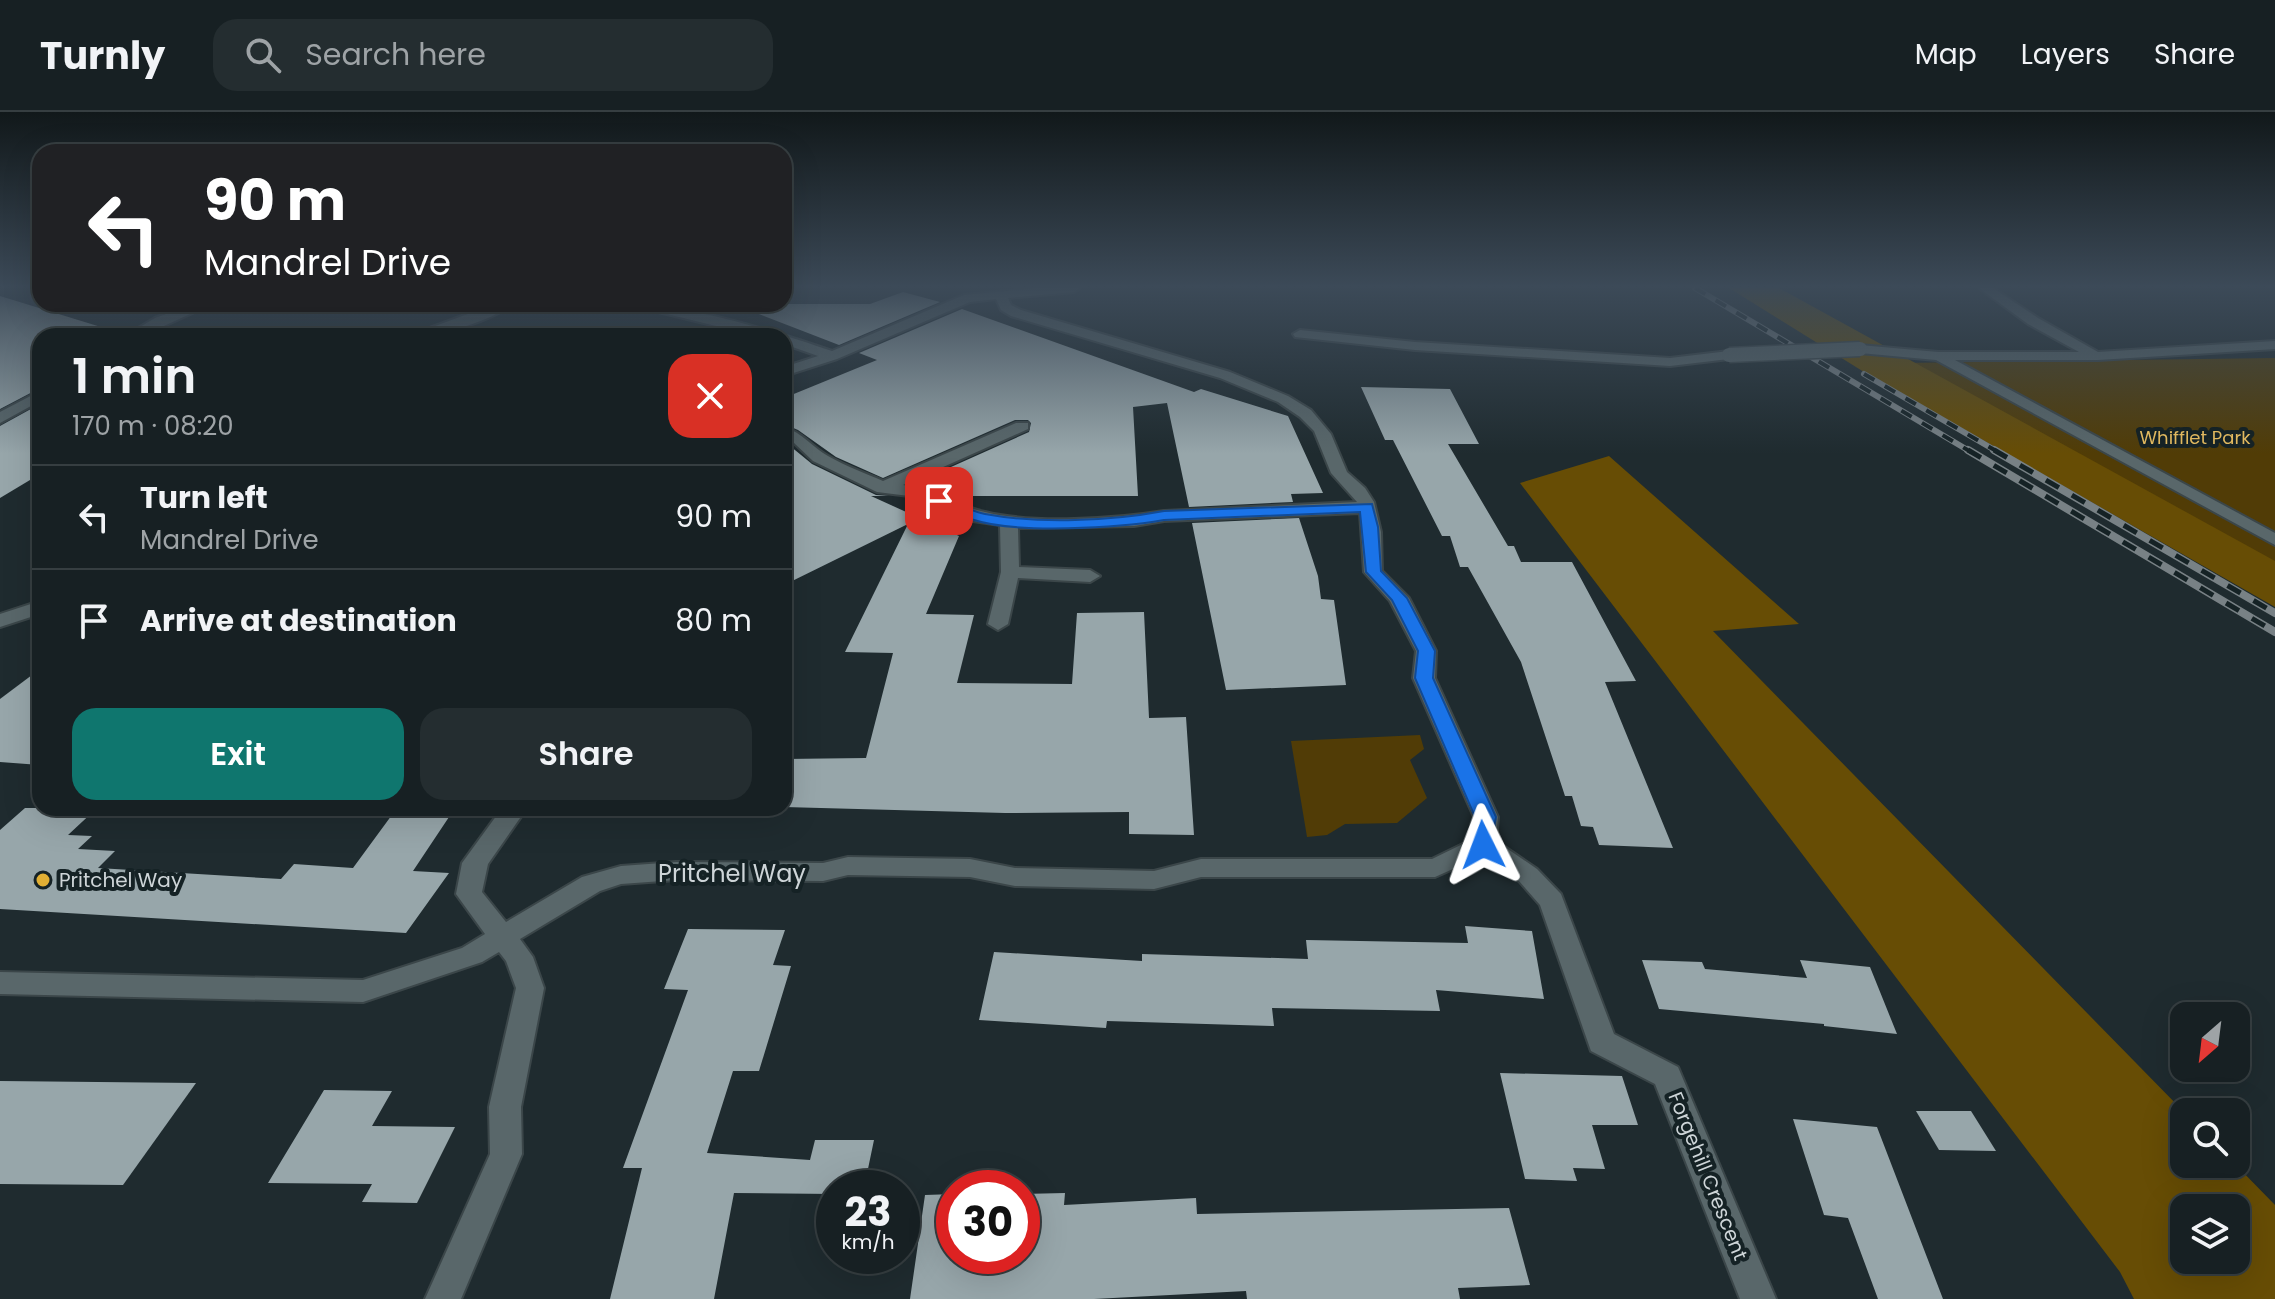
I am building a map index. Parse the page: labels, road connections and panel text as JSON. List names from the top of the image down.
{
  "streets": {
    "street": ["Pritchel Way", "Forgehill Crescent"]
  },
  "crossings": [
    ["Pritchel Way", "Forgehill Crescent"]
  ],
  "parks": ["Whifflet Park"],
  "places": ["Pritchel Way"],
  "north": "bottom left",
  "page": {
    "header": "Turnly",
    "search": "Search here",
    "nav": ["Map", "Layers", "Share"],
    "turn": ["90 m", "Mandrel Drive"],
    "heading": ["1 min", "170 m · 08:20"],
    "list": [
      {
        "name": "Turn left",
        "note": "Mandrel Drive",
        "value": "90 m"
      },
      {
        "name": "Arrive at destination",
        "value": "80 m"
      }
    ],
    "buttons": ["Exit", "Share"],
    "speed": "23 km/h",
    "limit": "30"
  }
}
